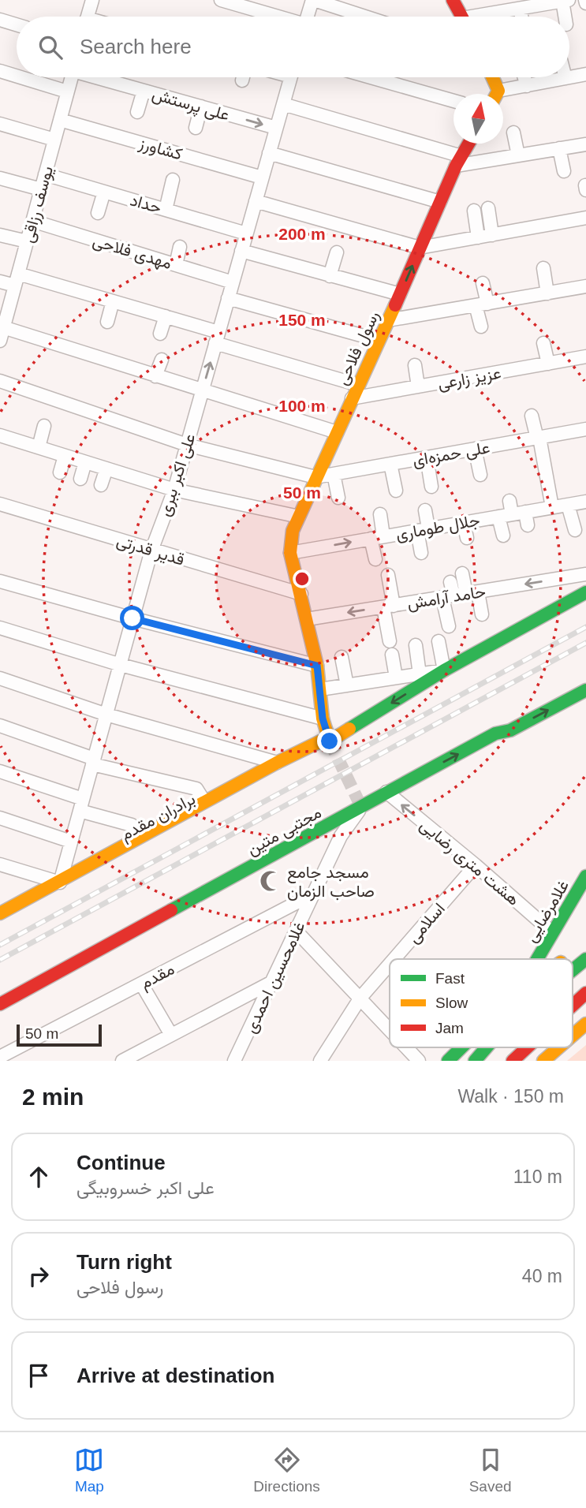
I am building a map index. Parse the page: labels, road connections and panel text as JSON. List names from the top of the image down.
{
  "streets": {
    "main road": [
      "رسول فلاحی",
      "برادران مقدم",
      "مجتبی متین",
      "غلامرضایی"
    ],
    "street": [
      "علی پرستش",
      "کشاورز",
      "حداد",
      "یوسف رزاقی",
      "مهدی فلاحی",
      "عزیز زارعی",
      "علی حمزه‌ای",
      "علی اکبر ببری",
      "جلال طوماری",
      "قدیر قدرتی",
      "حامد آرامش",
      "هشت متری رضایی",
      "اسلامی",
      "مقدم",
      "غلامحسین احمدی"
    ]
  },
  "crossings": [
    ["علی پرستش", "علی اکبر ببری"],
    ["کشاورز", "یوسف رزاقی"],
    ["کشاورز", "علی اکبر ببری"],
    ["حداد", "یوسف رزاقی"],
    ["حداد", "علی اکبر ببری"],
    ["یوسف رزاقی", "مهدی فلاحی"],
    ["مهدی فلاحی", "علی اکبر ببری"],
    ["رسول فلاحی", "عزیز زارعی"],
    ["رسول فلاحی", "علی حمزه‌ای"],
    ["رسول فلاحی", "جلال طوماری"],
    ["رسول فلاحی", "قدیر قدرتی"],
    ["رسول فلاحی", "حامد آرامش"],
    ["رسول فلاحی", "برادران مقدم"],
    ["علی اکبر ببری", "قدیر قدرتی"],
    ["علی اکبر ببری", "برادران مقدم"],
    ["مجتبی متین", "هشت متری رضایی"],
    ["مجتبی متین", "غلامحسین احمدی"],
    ["هشت متری رضایی", "غلامرضایی"],
    ["هشت متری رضایی", "اسلامی"],
    ["مقدم", "غلامحسین احمدی"]
  ],
  "one_way": ["هشت متری رضایی"],
  "places": {
    "mosque": ["مسجد جامع صاحب الزمان"]
  },
  "legend": ["Fast", "Slow", "Jam"],
  "scale_bar": "50 m",
  "north": "top",
  "page": {
    "search": "Search here",
    "scale": "50 m",
    "heading": ["2 min", "Walk · 150 m"],
    "list": [
      ["Continue", "علی اکبر خسروبیگی", "110 m"],
      ["Turn right", "رسول فلاحی", "40 m"],
      "Arrive at destination"
    ],
    "nav": ["Map", "Directions", "Saved"]
  },
  "rings": [
    "200 m",
    "150 m",
    "100 m",
    "50 m"
  ]
}
